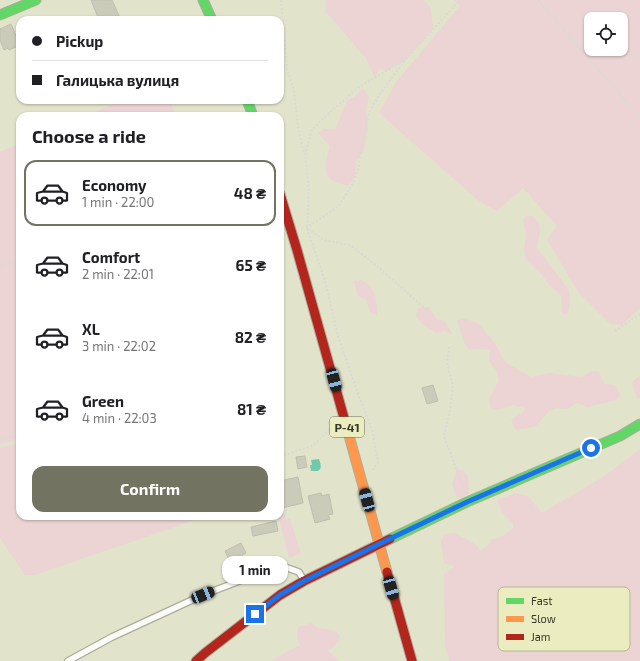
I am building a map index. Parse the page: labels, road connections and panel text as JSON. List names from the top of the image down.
{
  "streets": {
    "main road": ["Р-41"]
  },
  "legend": ["Fast", "Slow", "Jam"],
  "page": {
    "banner": ["Pickup", "Галицька вулиця"],
    "heading": "Choose a ride",
    "list": [
      {
        "name": "Economy",
        "note": "1 min · 22:00",
        "value": "48 ₴"
      },
      {
        "name": "Comfort",
        "note": "2 min · 22:01",
        "value": "65 ₴"
      },
      {
        "name": "XL",
        "note": "3 min · 22:02",
        "value": "82 ₴"
      },
      {
        "name": "Green",
        "note": "4 min · 22:03",
        "value": "81 ₴"
      }
    ],
    "buttons": "Confirm",
    "bubble": "1 min"
  }
}
